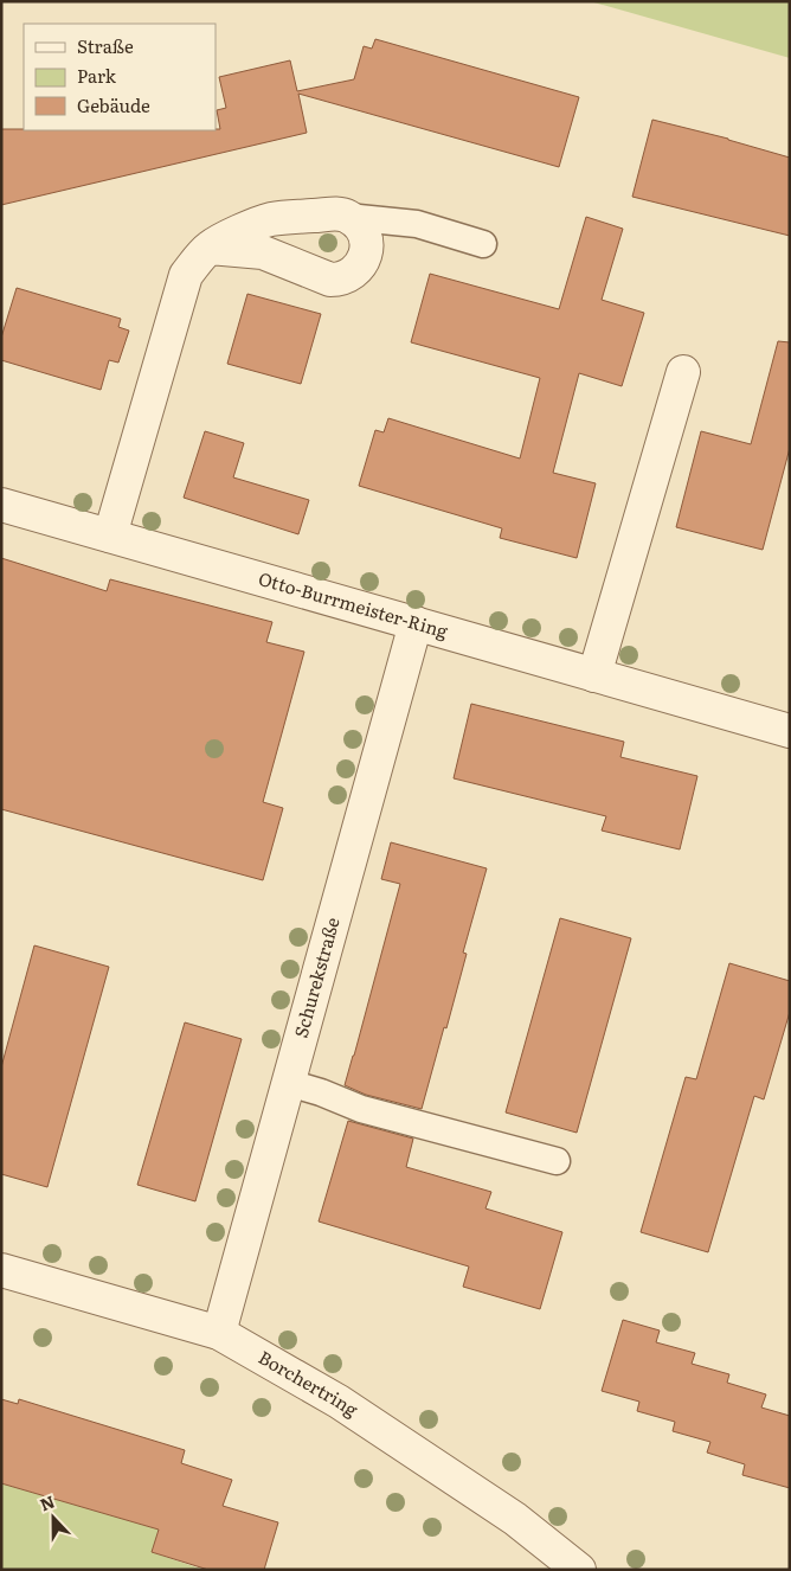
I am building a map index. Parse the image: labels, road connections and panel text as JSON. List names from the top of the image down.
{
  "streets": {
    "street": ["Otto-Burrmeister-Ring", "Schurekstraße", "Borchertring"]
  },
  "crossings": [
    ["Otto-Burrmeister-Ring", "Schurekstraße"],
    ["Schurekstraße", "Borchertring"]
  ],
  "legend": ["Straße", "Park", "Gebäude"],
  "north": "top"
}
